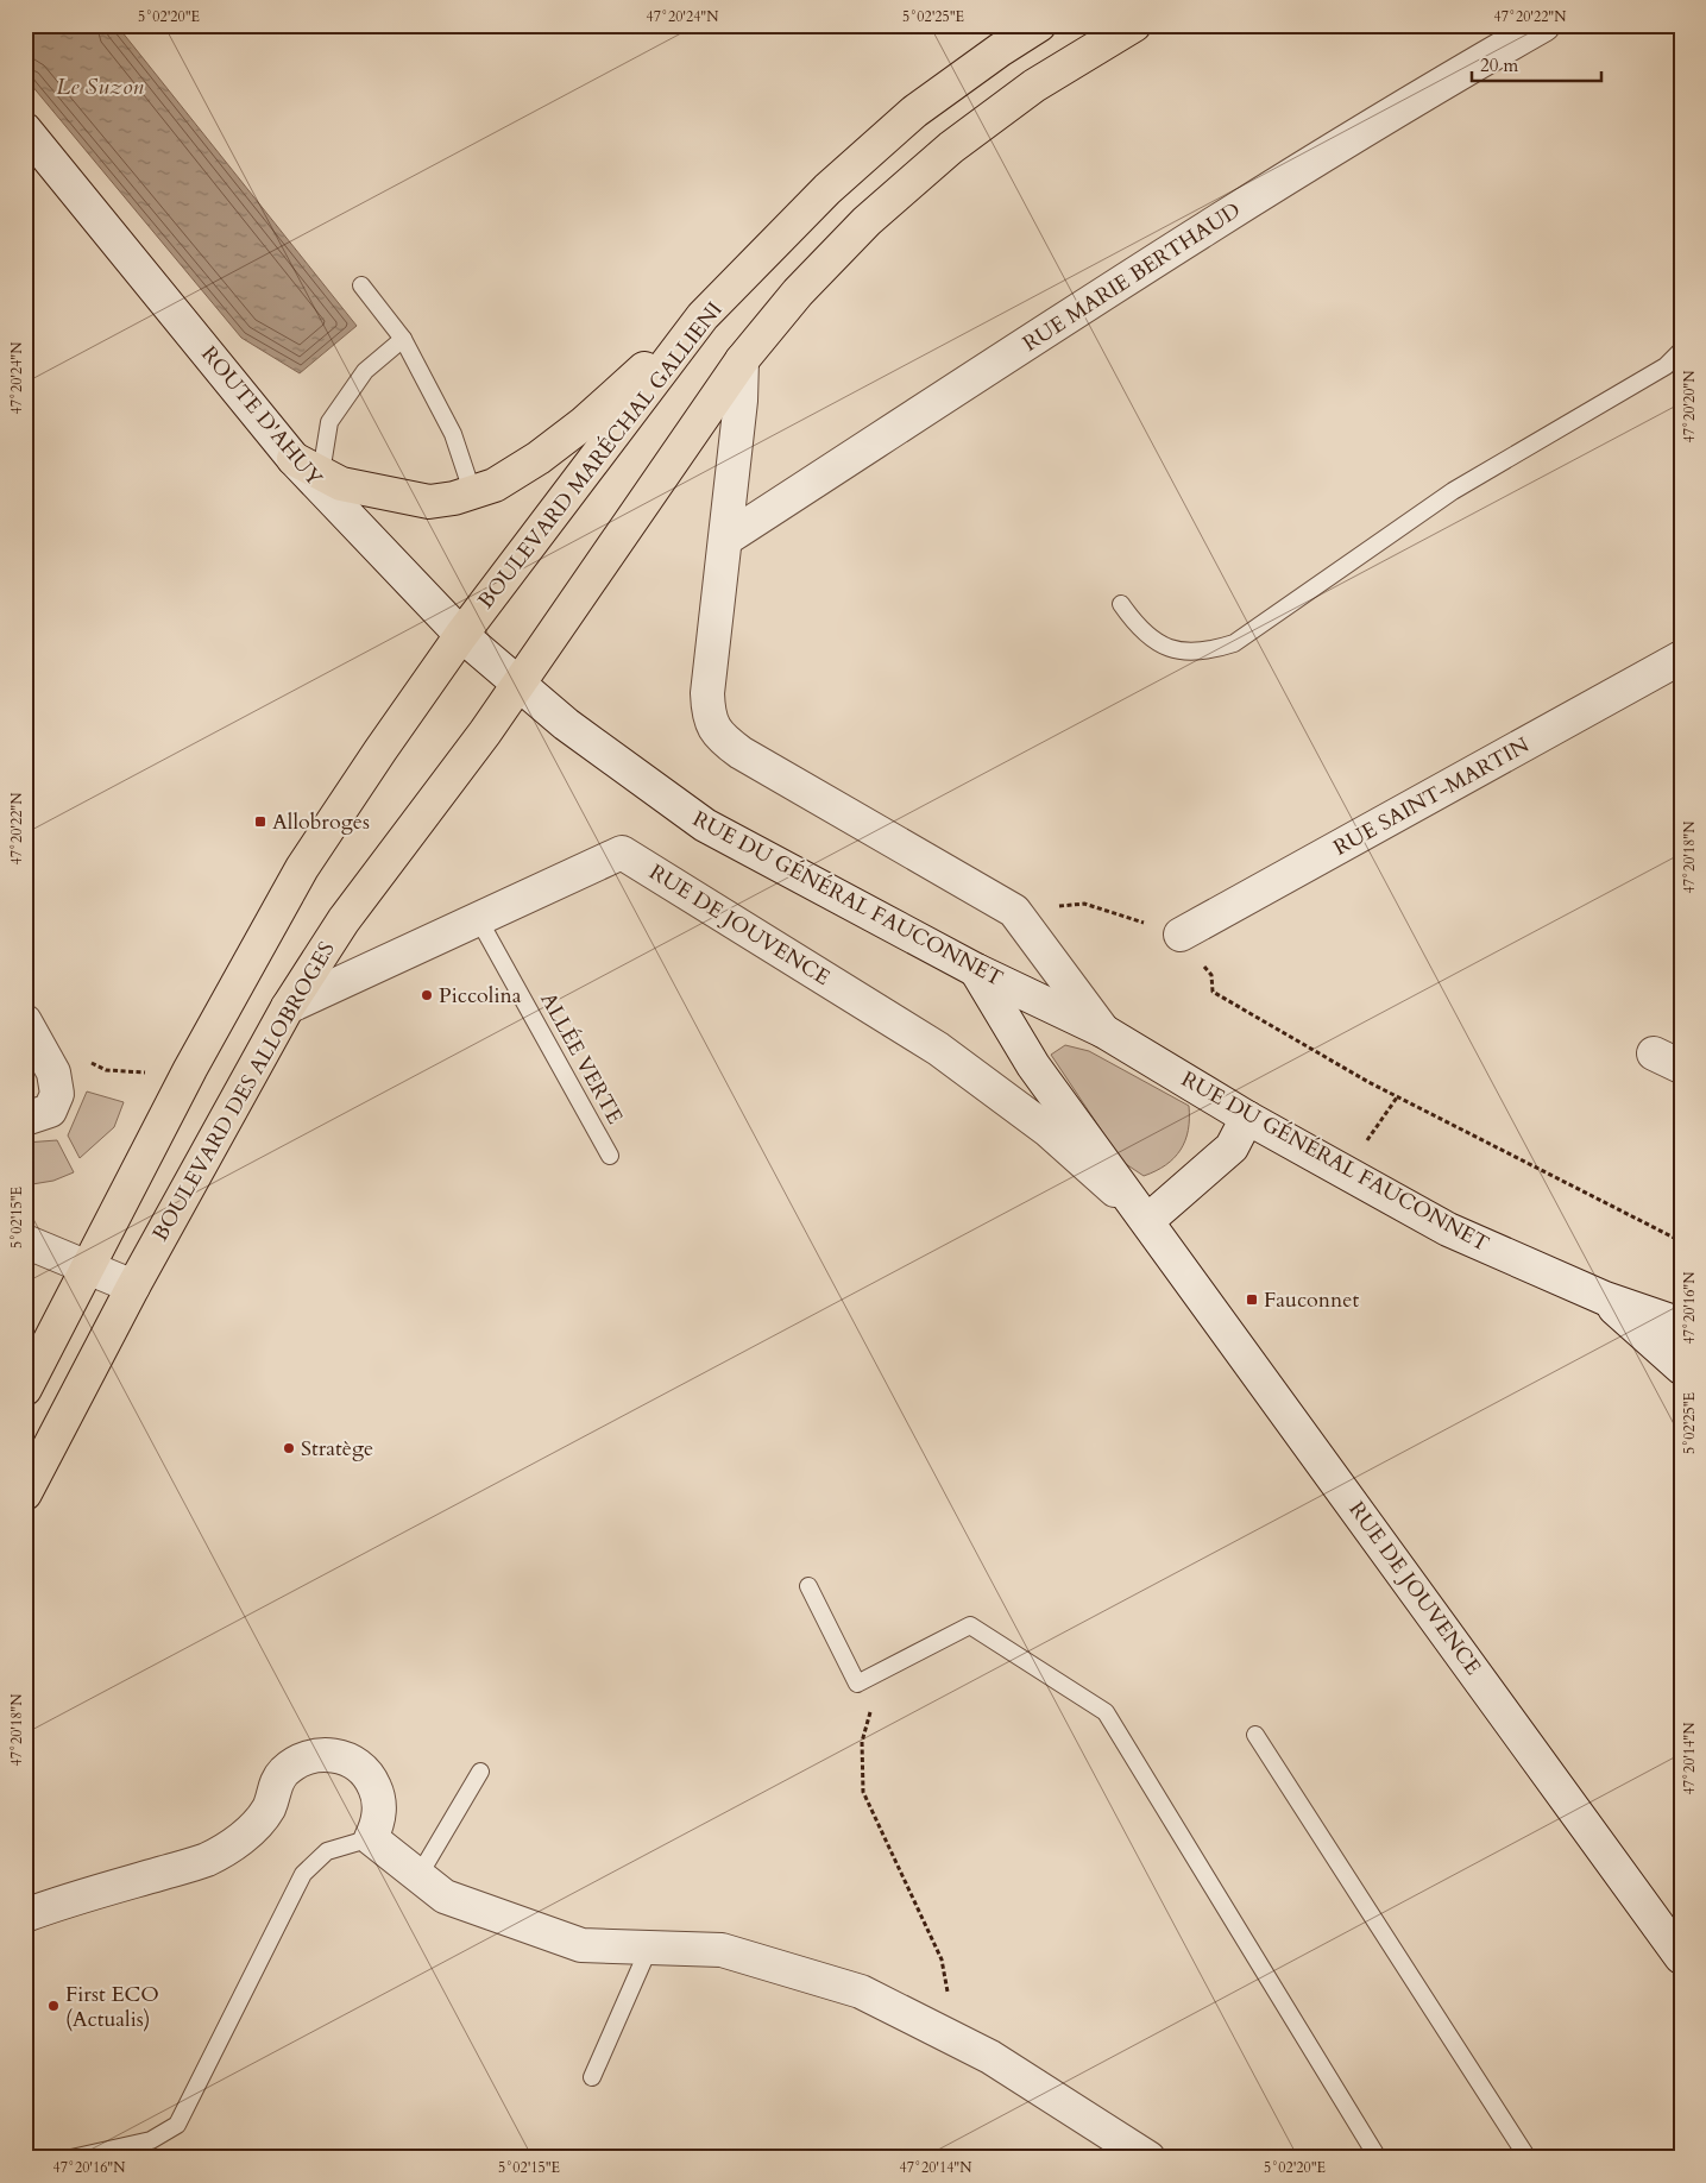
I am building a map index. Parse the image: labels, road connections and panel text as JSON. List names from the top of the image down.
{
  "streets": {
    "main road": ["BOULEVARD MARÉCHAL GALLIENI", "BOULEVARD DES ALLOBROGES"],
    "street": [
      "RUE MARIE BERTHAUD",
      "ROUTE D'AHUY",
      "RUE SAINT-MARTIN",
      "RUE DU GÉNÉRAL FAUCONNET",
      "RUE DE JOUVENCE"
    ],
    "lane": ["ALLÉE VERTE"]
  },
  "crossings": [
    ["RUE MARIE BERTHAUD", "RUE DU GÉNÉRAL FAUCONNET"],
    ["ROUTE D'AHUY", "BOULEVARD MARÉCHAL GALLIENI"],
    ["ROUTE D'AHUY", "RUE DU GÉNÉRAL FAUCONNET"],
    ["ROUTE D'AHUY", "BOULEVARD DES ALLOBROGES"],
    ["RUE DU GÉNÉRAL FAUCONNET", "RUE DE JOUVENCE"],
    ["RUE DU GÉNÉRAL FAUCONNET", "BOULEVARD DES ALLOBROGES"],
    ["RUE DE JOUVENCE", "ALLÉE VERTE"],
    ["RUE DE JOUVENCE", "BOULEVARD DES ALLOBROGES"]
  ],
  "water": ["Le Suzon"],
  "places": {
    "transit": ["Allobroges", "Fauconnet"],
    "other": ["Piccolina", "Stratège", "First ECO (Actualis)"]
  },
  "scale_bar": "20 m",
  "coordinates": [
    "5°02'20\"E",
    "47°20'24\"N",
    "5°02'25\"E",
    "47°20'22\"N",
    "47°20'20\"N",
    "47°20'18\"N",
    "5°02'15\"E",
    "47°20'16\"N",
    "47°20'14\"N"
  ]
}
